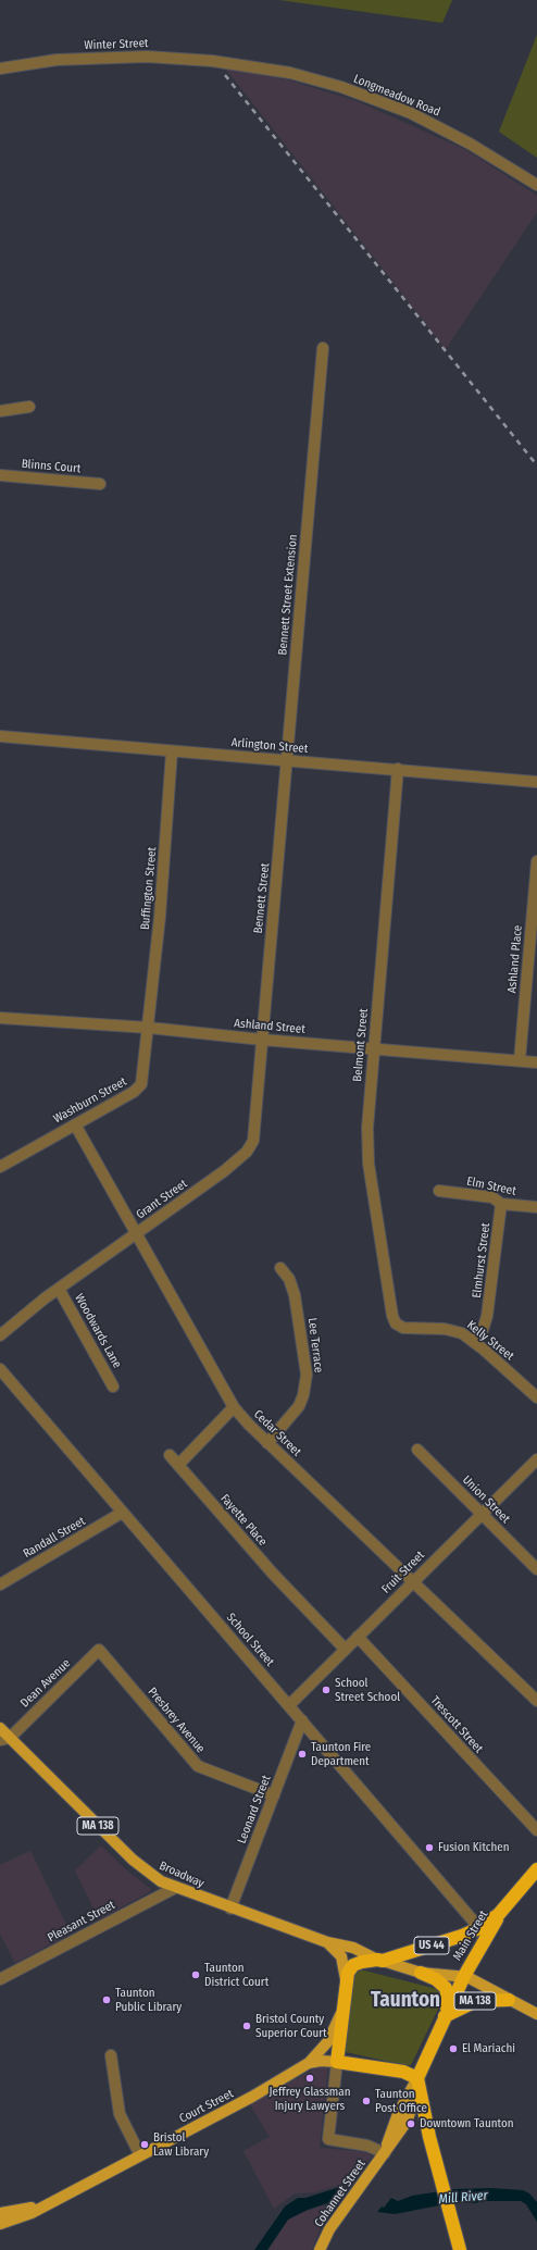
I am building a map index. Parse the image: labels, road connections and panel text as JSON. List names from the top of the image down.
{
  "streets": {
    "highway": ["MA 138", "Main Street", "US 44"],
    "main road": ["Broadway", "Court Street", "Cohannet Street"],
    "street": [
      "Winter Street",
      "Longmeadow Road",
      "Blinns Court",
      "Bennett Street Extension",
      "Arlington Street",
      "Buffington Street",
      "Bennett Street",
      "Ashland Place",
      "Ashland Street",
      "Belmont Street",
      "Washburn Street",
      "Elm Street",
      "Grant Street",
      "Elmhurst Street",
      "Woodwards Lane",
      "Kelly Street",
      "Lee Terrace",
      "Cedar Street",
      "Union Street",
      "Fayette Place",
      "Randall Street",
      "Fruit Street",
      "School Street",
      "Dean Avenue",
      "Presbrey Avenue",
      "Trescott Street",
      "Leonard Street",
      "Pleasant Street"
    ]
  },
  "crossings": [
    ["Winter Street", "Longmeadow Road"],
    ["Bennett Street Extension", "Arlington Street"],
    ["Bennett Street Extension", "Bennett Street"],
    ["Arlington Street", "Buffington Street"],
    ["Arlington Street", "Bennett Street"],
    ["Arlington Street", "Belmont Street"],
    ["Buffington Street", "Ashland Street"],
    ["Buffington Street", "Washburn Street"],
    ["Bennett Street", "Ashland Street"],
    ["Bennett Street", "Grant Street"],
    ["Ashland Place", "Ashland Street"],
    ["Ashland Street", "Belmont Street"],
    ["Ashland Street", "Washburn Street"],
    ["Ashland Street", "Grant Street"],
    ["Belmont Street", "Kelly Street"],
    ["Washburn Street", "Cedar Street"],
    ["Elm Street", "Elmhurst Street"],
    ["Grant Street", "Woodwards Lane"],
    ["Grant Street", "Cedar Street"],
    ["Elmhurst Street", "Kelly Street"],
    ["Lee Terrace", "Cedar Street"],
    ["Cedar Street", "Fruit Street"],
    ["Union Street", "Fruit Street"],
    ["Fayette Place", "Fruit Street"],
    ["Randall Street", "School Street"],
    ["Fruit Street", "School Street"],
    ["Fruit Street", "Trescott Street"],
    ["School Street", "Leonard Street"],
    ["School Street", "Main Street"],
    ["Dean Avenue", "Presbrey Avenue"],
    ["Dean Avenue", "Broadway"],
    ["Presbrey Avenue", "Leonard Street"],
    ["Leonard Street", "Broadway"],
    ["MA 138", "Broadway"],
    ["MA 138", "Main Street"],
    ["MA 138", "US 44"],
    ["Broadway", "Pleasant Street"],
    ["Broadway", "Main Street"],
    ["Broadway", "US 44"],
    ["Main Street", "US 44"],
    ["US 44", "Cohannet Street"]
  ],
  "districts": ["Taunton"],
  "water": ["Mill River"],
  "places": [
    "School Street School",
    "Taunton Fire Department",
    "Fusion Kitchen",
    "Taunton District Court",
    "Taunton Public Library",
    "Bristol County Superior Court",
    "El Mariachi",
    "Jeffrey Glassman Injury Lawyers",
    "Taunton Post Office",
    "Downtown Taunton",
    "Bristol Law Library"
  ]
}
